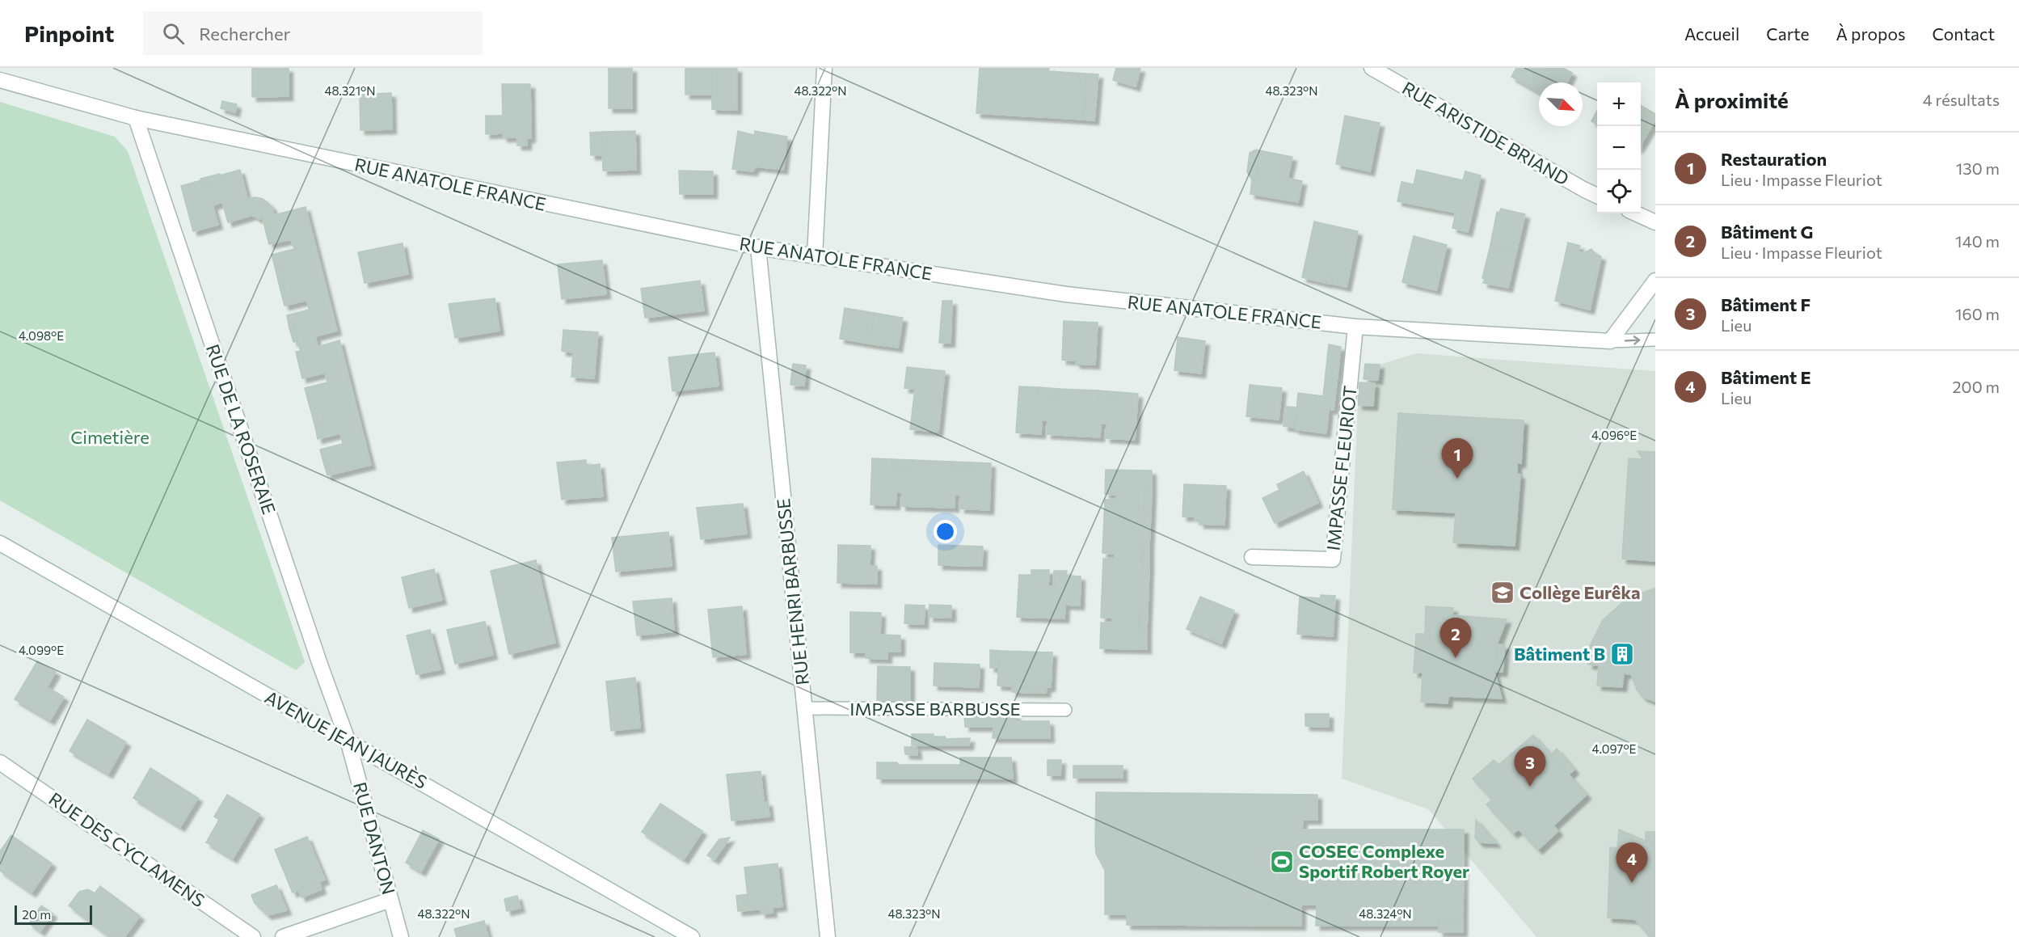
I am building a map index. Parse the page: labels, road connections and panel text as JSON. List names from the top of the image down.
{
  "streets": {
    "street": [
      "RUE ARISTIDE BRIAND",
      "RUE ANATOLE FRANCE",
      "RUE DE LA ROSERAIE",
      "IMPASSE FLEURIOT",
      "RUE HENRI BARBUSSE",
      "AVENUE JEAN JAURÈS",
      "RUE DANTON",
      "RUE DES CYCLAMENS"
    ],
    "lane": ["IMPASSE BARBUSSE"]
  },
  "crossings": [
    ["RUE ANATOLE FRANCE", "RUE DE LA ROSERAIE"],
    ["RUE ANATOLE FRANCE", "IMPASSE FLEURIOT"],
    ["RUE ANATOLE FRANCE", "RUE HENRI BARBUSSE"],
    ["RUE DE LA ROSERAIE", "AVENUE JEAN JAURÈS"],
    ["RUE DE LA ROSERAIE", "RUE DANTON"],
    ["RUE HENRI BARBUSSE", "IMPASSE BARBUSSE"],
    ["AVENUE JEAN JAURÈS", "RUE DANTON"]
  ],
  "parks": ["Cimetière"],
  "places": {
    "school or university": ["Collège Eurêka"],
    "building": ["Bâtiment B"],
    "sports": ["COSEC Complexe Sportif Robert Royer"]
  },
  "scale_bar": "20 m",
  "north": "bottom right",
  "page": {
    "header": "Pinpoint",
    "search": "Rechercher",
    "nav": [
      "Accueil",
      "Carte",
      "À propos",
      "Contact"
    ],
    "heading": ["À proximité", "4 résultats"],
    "map_buttons": ["+", "−"],
    "list": [
      {
        "mark": "1",
        "name": "Restauration",
        "note": "Lieu · Impasse Fleuriot",
        "value": "130 m"
      },
      {
        "mark": "2",
        "name": "Bâtiment G",
        "note": "Lieu · Impasse Fleuriot",
        "value": "140 m"
      },
      {
        "mark": "3",
        "name": "Bâtiment F",
        "note": "Lieu",
        "value": "160 m"
      },
      {
        "mark": "4",
        "name": "Bâtiment E",
        "note": "Lieu",
        "value": "200 m"
      }
    ],
    "pins": [
      "1",
      "2",
      "3",
      "4"
    ],
    "scale": "20 m"
  },
  "coordinates": [
    "48.322°N",
    "48.323°N",
    "48.321°N",
    "4.098°E",
    "4.096°E",
    "4.099°E",
    "4.097°E",
    "48.324°N"
  ]
}
